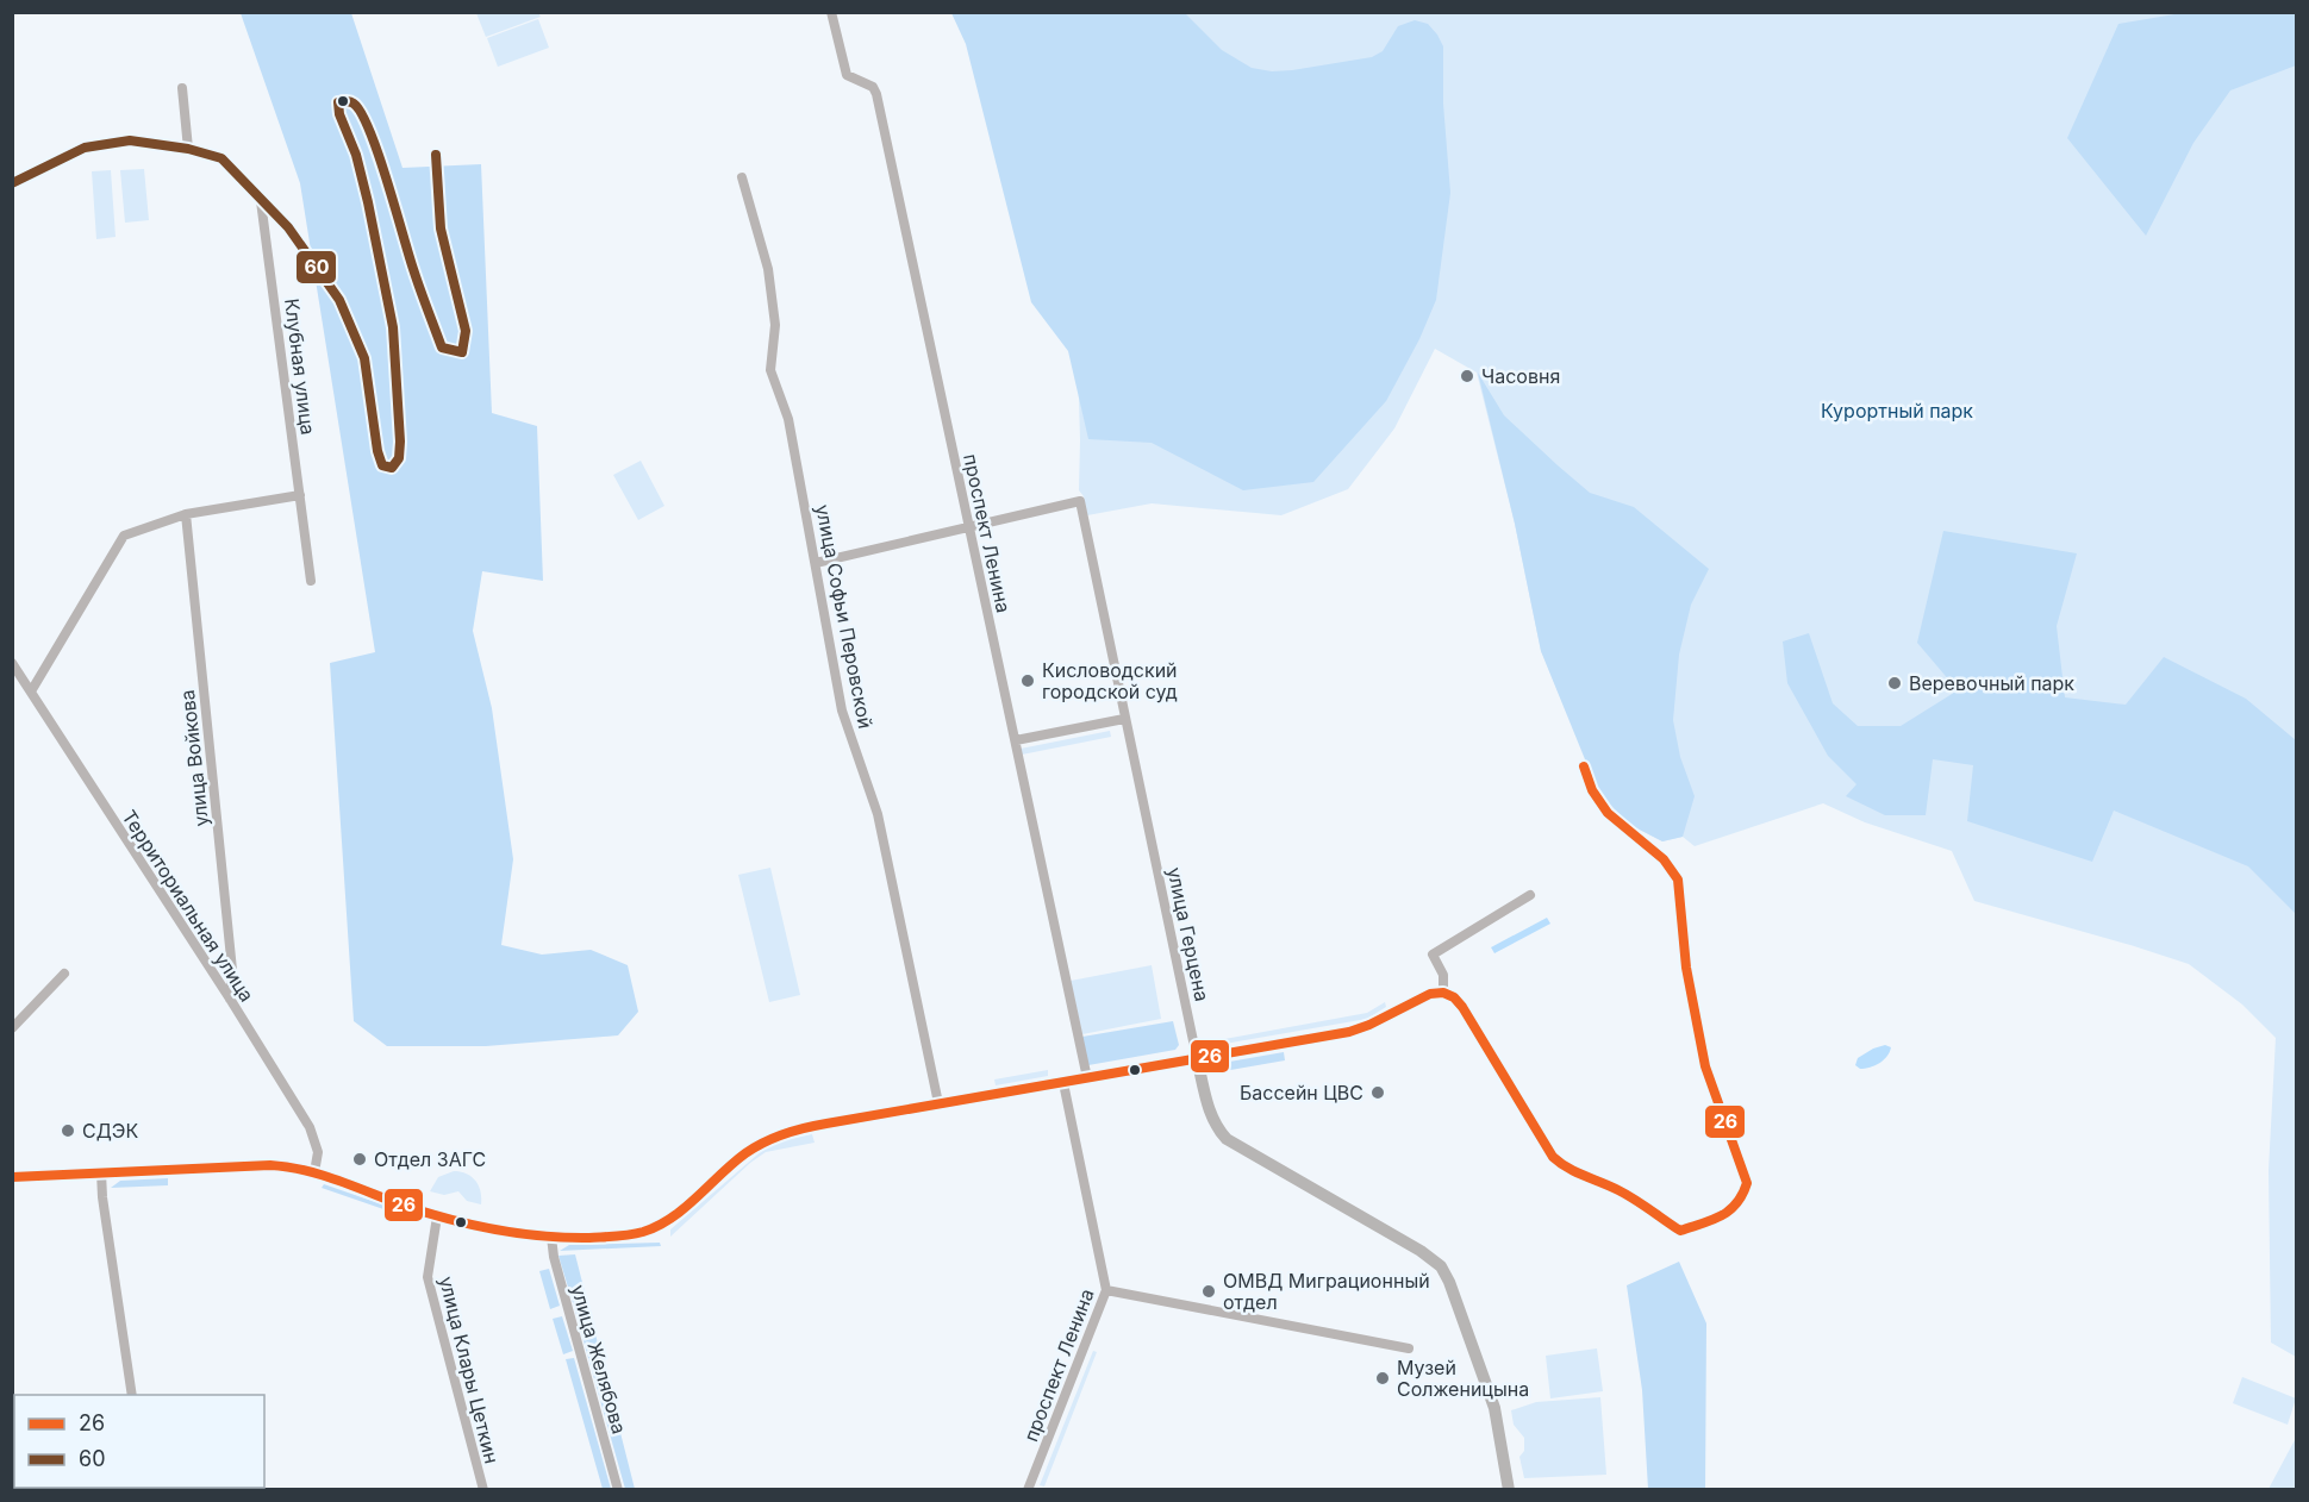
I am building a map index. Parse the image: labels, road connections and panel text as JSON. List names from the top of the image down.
{
  "streets": {
    "main road": ["улица Герцена"],
    "street": [
      "Клубная улица",
      "проспект Ленина",
      "улица Софьи Перовской",
      "улица Войкова",
      "Территориальная улица",
      "улица Желябова",
      "улица Клары Цеткин"
    ]
  },
  "crossings": [
    ["проспект Ленина", "улица Герцена"],
    ["улица Войкова", "Территориальная улица"]
  ],
  "parks": ["Курортный парк"],
  "places": [
    "Часовня",
    "Кисловодский городской суд",
    "Веревочный парк",
    "Бассейн ЦВС",
    "СДЭК",
    "Отдел ЗАГС",
    "ОМВД Миграционный отдел",
    "Музей Солженицына"
  ],
  "lines": ["transit line 60", "transit line 26"],
  "legend": ["26", "60"]
}
